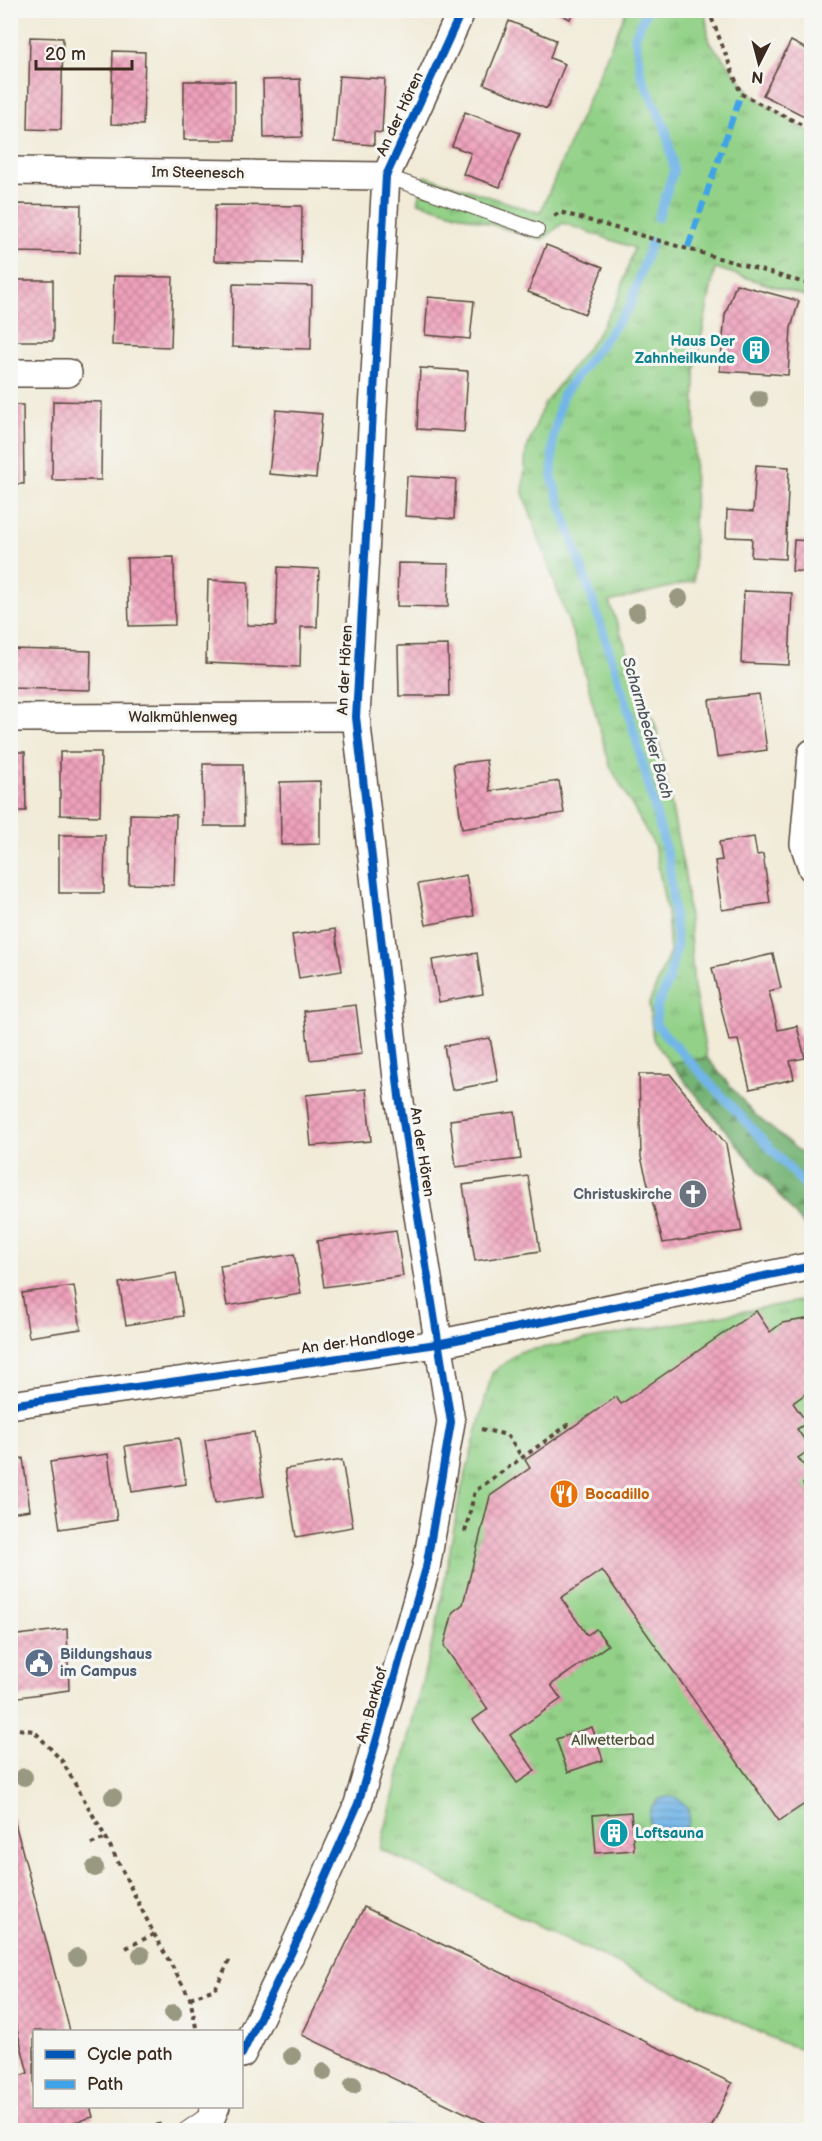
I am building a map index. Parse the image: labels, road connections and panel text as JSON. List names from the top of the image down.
{
  "streets": {
    "street": [
      "An der Hören",
      "Im Steenesch",
      "Walkmühlenweg",
      "An der Handloge",
      "Am Barkhof"
    ]
  },
  "crossings": [
    ["An der Hören", "Im Steenesch"],
    ["An der Hören", "Walkmühlenweg"],
    ["An der Hören", "An der Handloge"],
    ["An der Hören", "Am Barkhof"],
    ["An der Handloge", "Am Barkhof"]
  ],
  "water": ["Scharmbecker Bach"],
  "parks": ["Allwetterbad"],
  "places": {
    "building": ["Haus Der Zahnheilkunde", "Loftsauna"],
    "church": ["Christuskirche"],
    "restaurant": ["Bocadillo"],
    "public building": ["Bildungshaus im Campus"]
  },
  "legend": ["Cycle path", "Path"],
  "scale_bar": "20 m",
  "north": "bottom"
}
